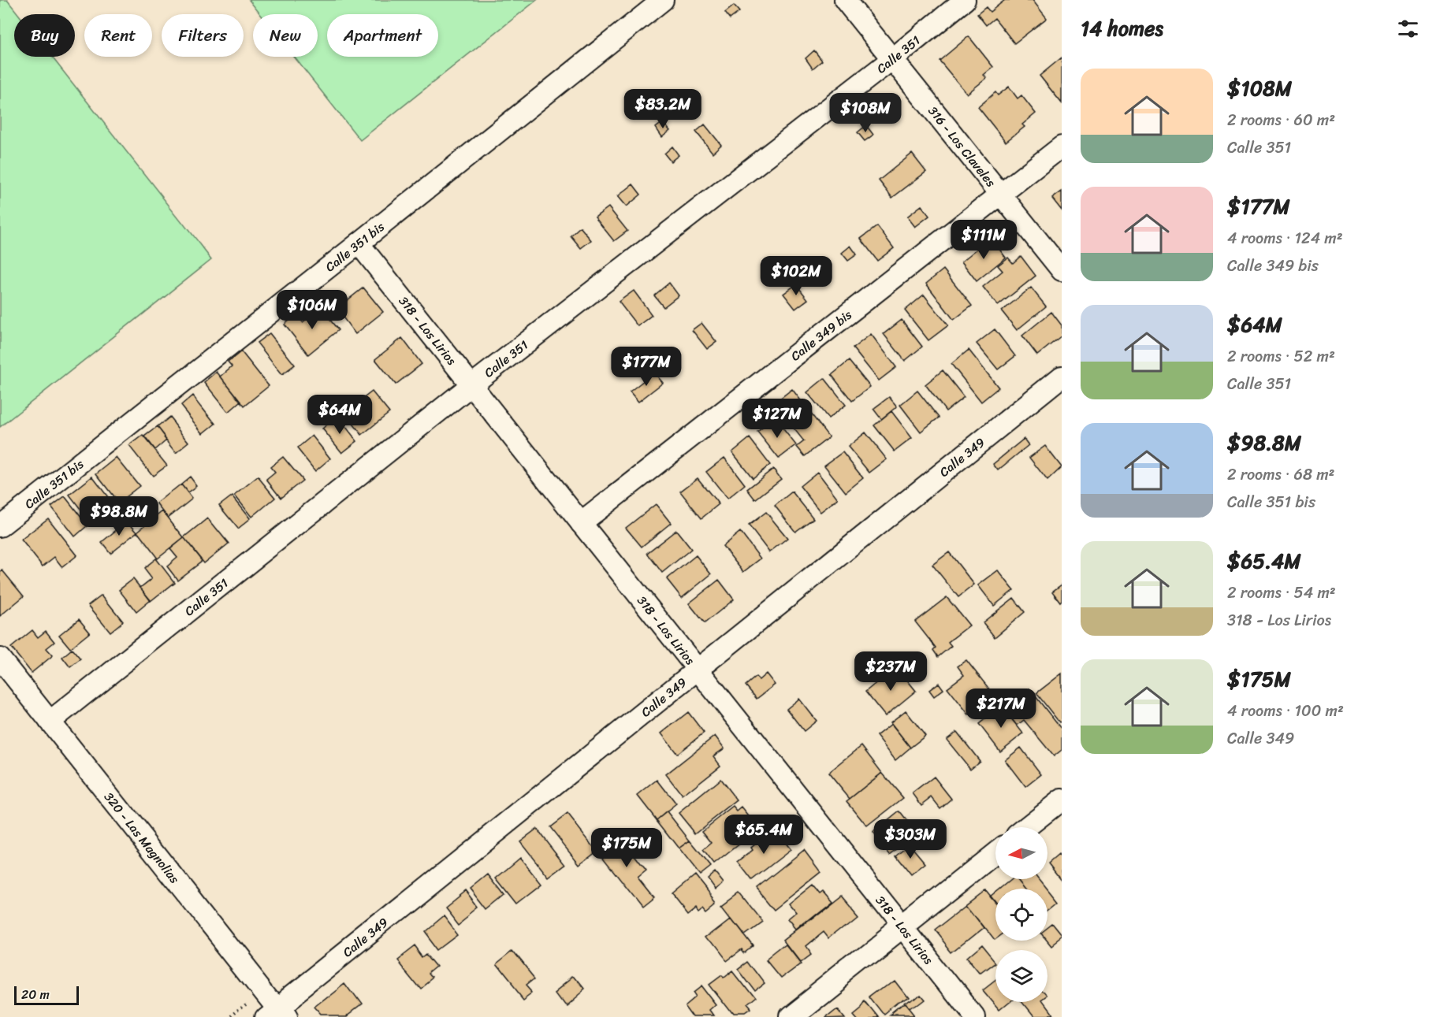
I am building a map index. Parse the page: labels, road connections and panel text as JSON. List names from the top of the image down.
{
  "streets": {
    "street": [
      "Calle 351",
      "316 - Los Claveles",
      "Calle 351 bis",
      "318 - Los Lirios",
      "Calle 349 bis",
      "Calle 349",
      "320 - Las Magnolias"
    ]
  },
  "crossings": [
    ["Calle 351", "316 - Los Claveles"],
    ["Calle 351", "318 - Los Lirios"],
    ["Calle 351", "320 - Las Magnolias"],
    ["316 - Los Claveles", "Calle 349 bis"],
    ["Calle 351 bis", "318 - Los Lirios"],
    ["318 - Los Lirios", "Calle 349 bis"],
    ["318 - Los Lirios", "Calle 349"],
    ["Calle 349", "320 - Las Magnolias"]
  ],
  "scale_bar": "20 m",
  "north": "left",
  "page": {
    "heading": "14 homes",
    "chip": [
      "Buy",
      "Rent",
      "Filters",
      "New",
      "Apartment"
    ],
    "list": [
      {
        "name": "$108M",
        "note": "2 rooms · 60 m² · Calle 351"
      },
      {
        "name": "$177M",
        "note": "4 rooms · 124 m² · Calle 349 bis"
      },
      {
        "name": "$64M",
        "note": "2 rooms · 52 m² · Calle 351"
      },
      {
        "name": "$98.8M",
        "note": "2 rooms · 68 m² · Calle 351 bis"
      },
      {
        "name": "$65.4M",
        "note": "2 rooms · 54 m² · 318 - Los Lirios"
      },
      {
        "name": "$175M",
        "note": "4 rooms · 100 m² · Calle 349"
      }
    ],
    "price": [
      "$83.2M",
      "$108M",
      "$111M",
      "$102M",
      "$106M",
      "$177M",
      "$64M",
      "$127M",
      "$98.8M",
      "$237M",
      "$217M",
      "$65.4M",
      "$303M",
      "$175M"
    ],
    "scale": "20 m"
  }
}
